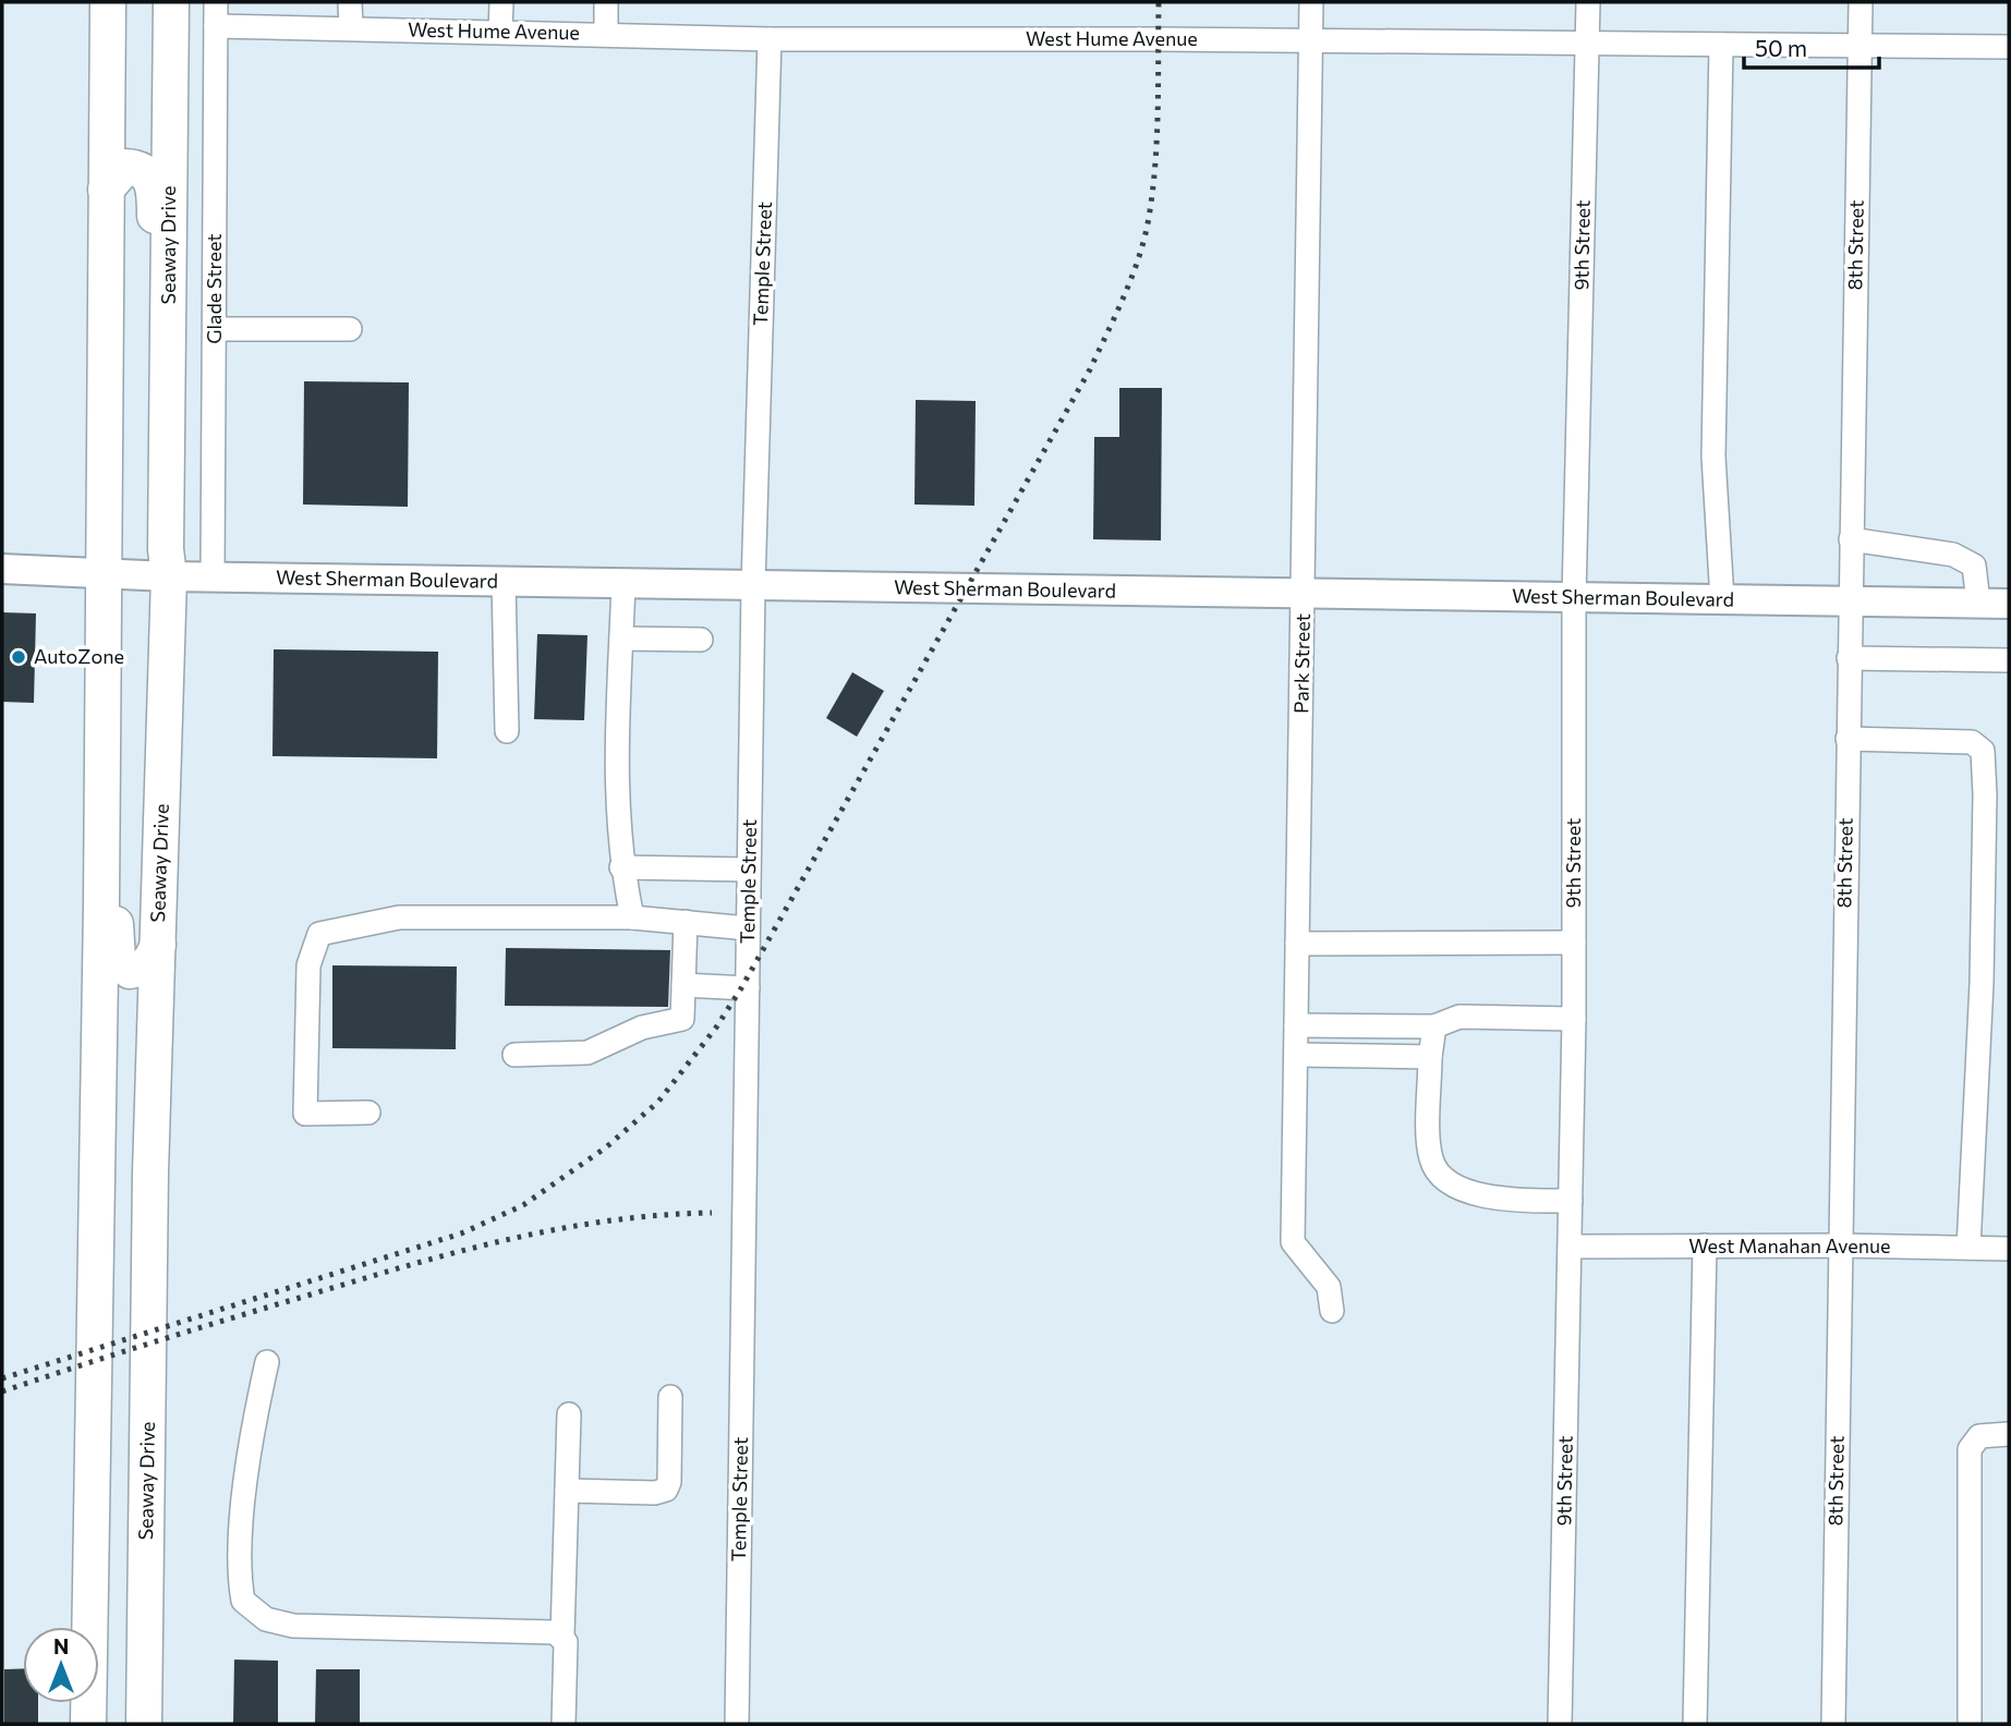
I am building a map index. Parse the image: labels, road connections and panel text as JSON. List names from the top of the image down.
{
  "streets": {
    "highway": ["Seaway Drive"],
    "main road": ["West Sherman Boulevard"],
    "street": [
      "West Hume Avenue",
      "9th Street",
      "8th Street",
      "Temple Street",
      "Glade Street",
      "Park Street",
      "West Manahan Avenue"
    ]
  },
  "crossings": [
    ["West Hume Avenue", "9th Street"],
    ["West Hume Avenue", "8th Street"],
    ["West Hume Avenue", "Temple Street"],
    ["West Hume Avenue", "Glade Street"],
    ["West Hume Avenue", "Park Street"],
    ["Seaway Drive", "West Sherman Boulevard"],
    ["9th Street", "West Sherman Boulevard"],
    ["9th Street", "West Manahan Avenue"],
    ["8th Street", "West Sherman Boulevard"],
    ["8th Street", "West Manahan Avenue"],
    ["Temple Street", "West Sherman Boulevard"],
    ["Glade Street", "West Sherman Boulevard"],
    ["West Sherman Boulevard", "Park Street"]
  ],
  "places": ["AutoZone"],
  "scale_bar": "50 m",
  "north": "top"
}
